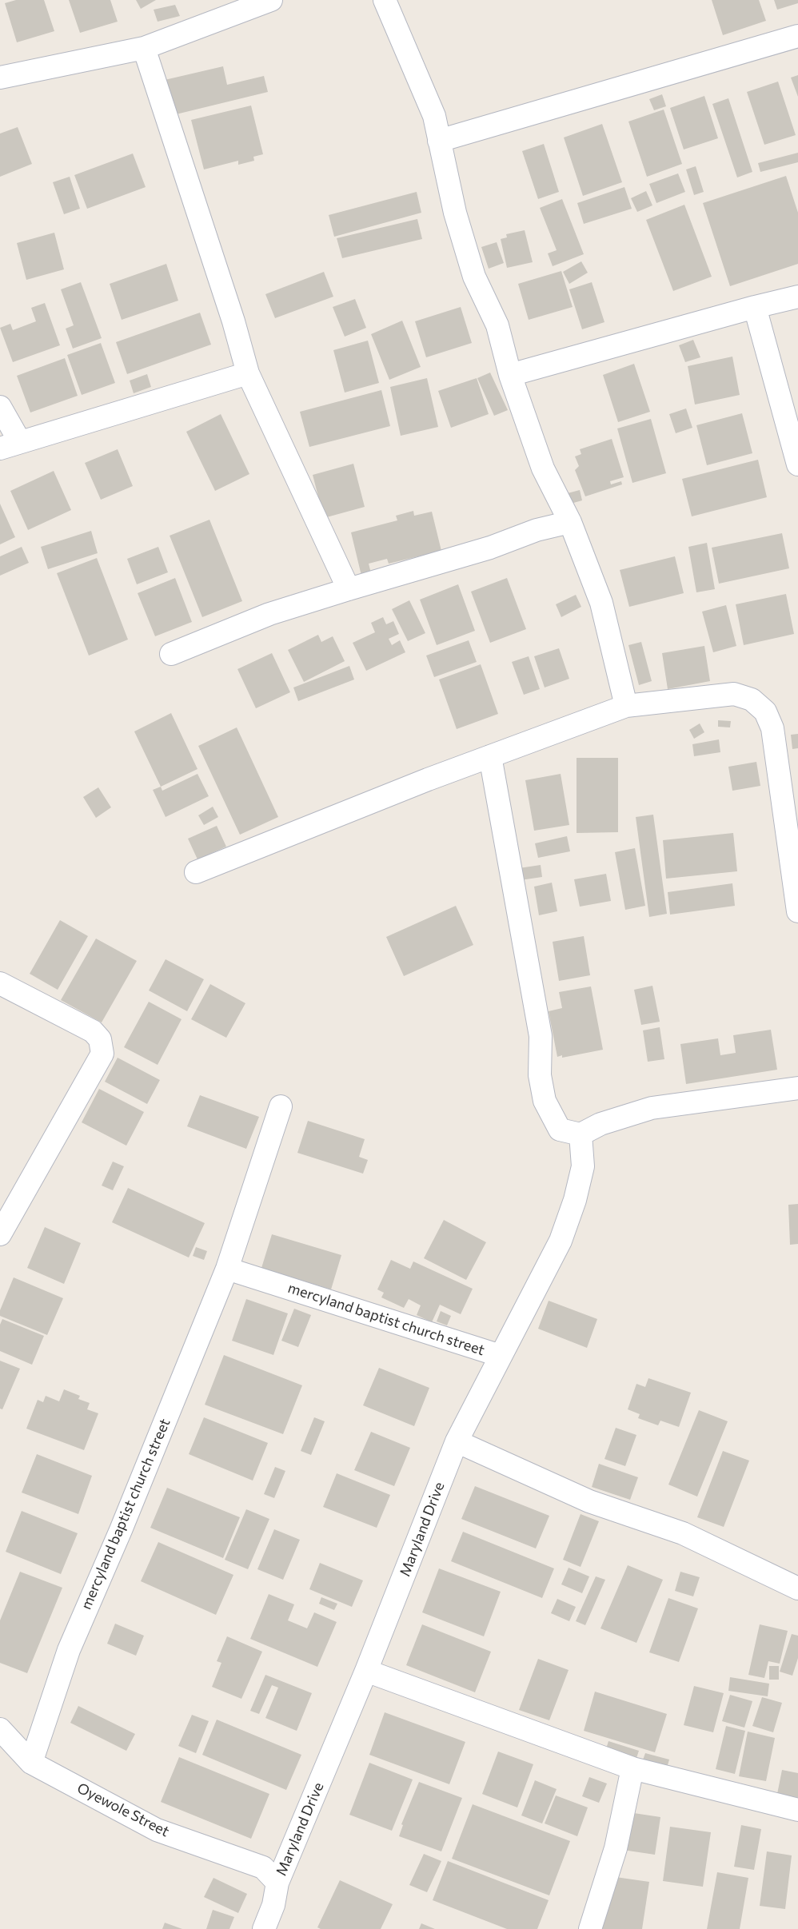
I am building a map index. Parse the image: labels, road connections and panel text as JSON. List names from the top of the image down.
{
  "streets": {
    "street": ["mercyland baptist church street", "Maryland Drive", "Oyewole Street"]
  },
  "crossings": [
    ["mercyland baptist church street", "Maryland Drive"],
    ["mercyland baptist church street", "Oyewole Street"],
    ["Maryland Drive", "Oyewole Street"]
  ]
}
